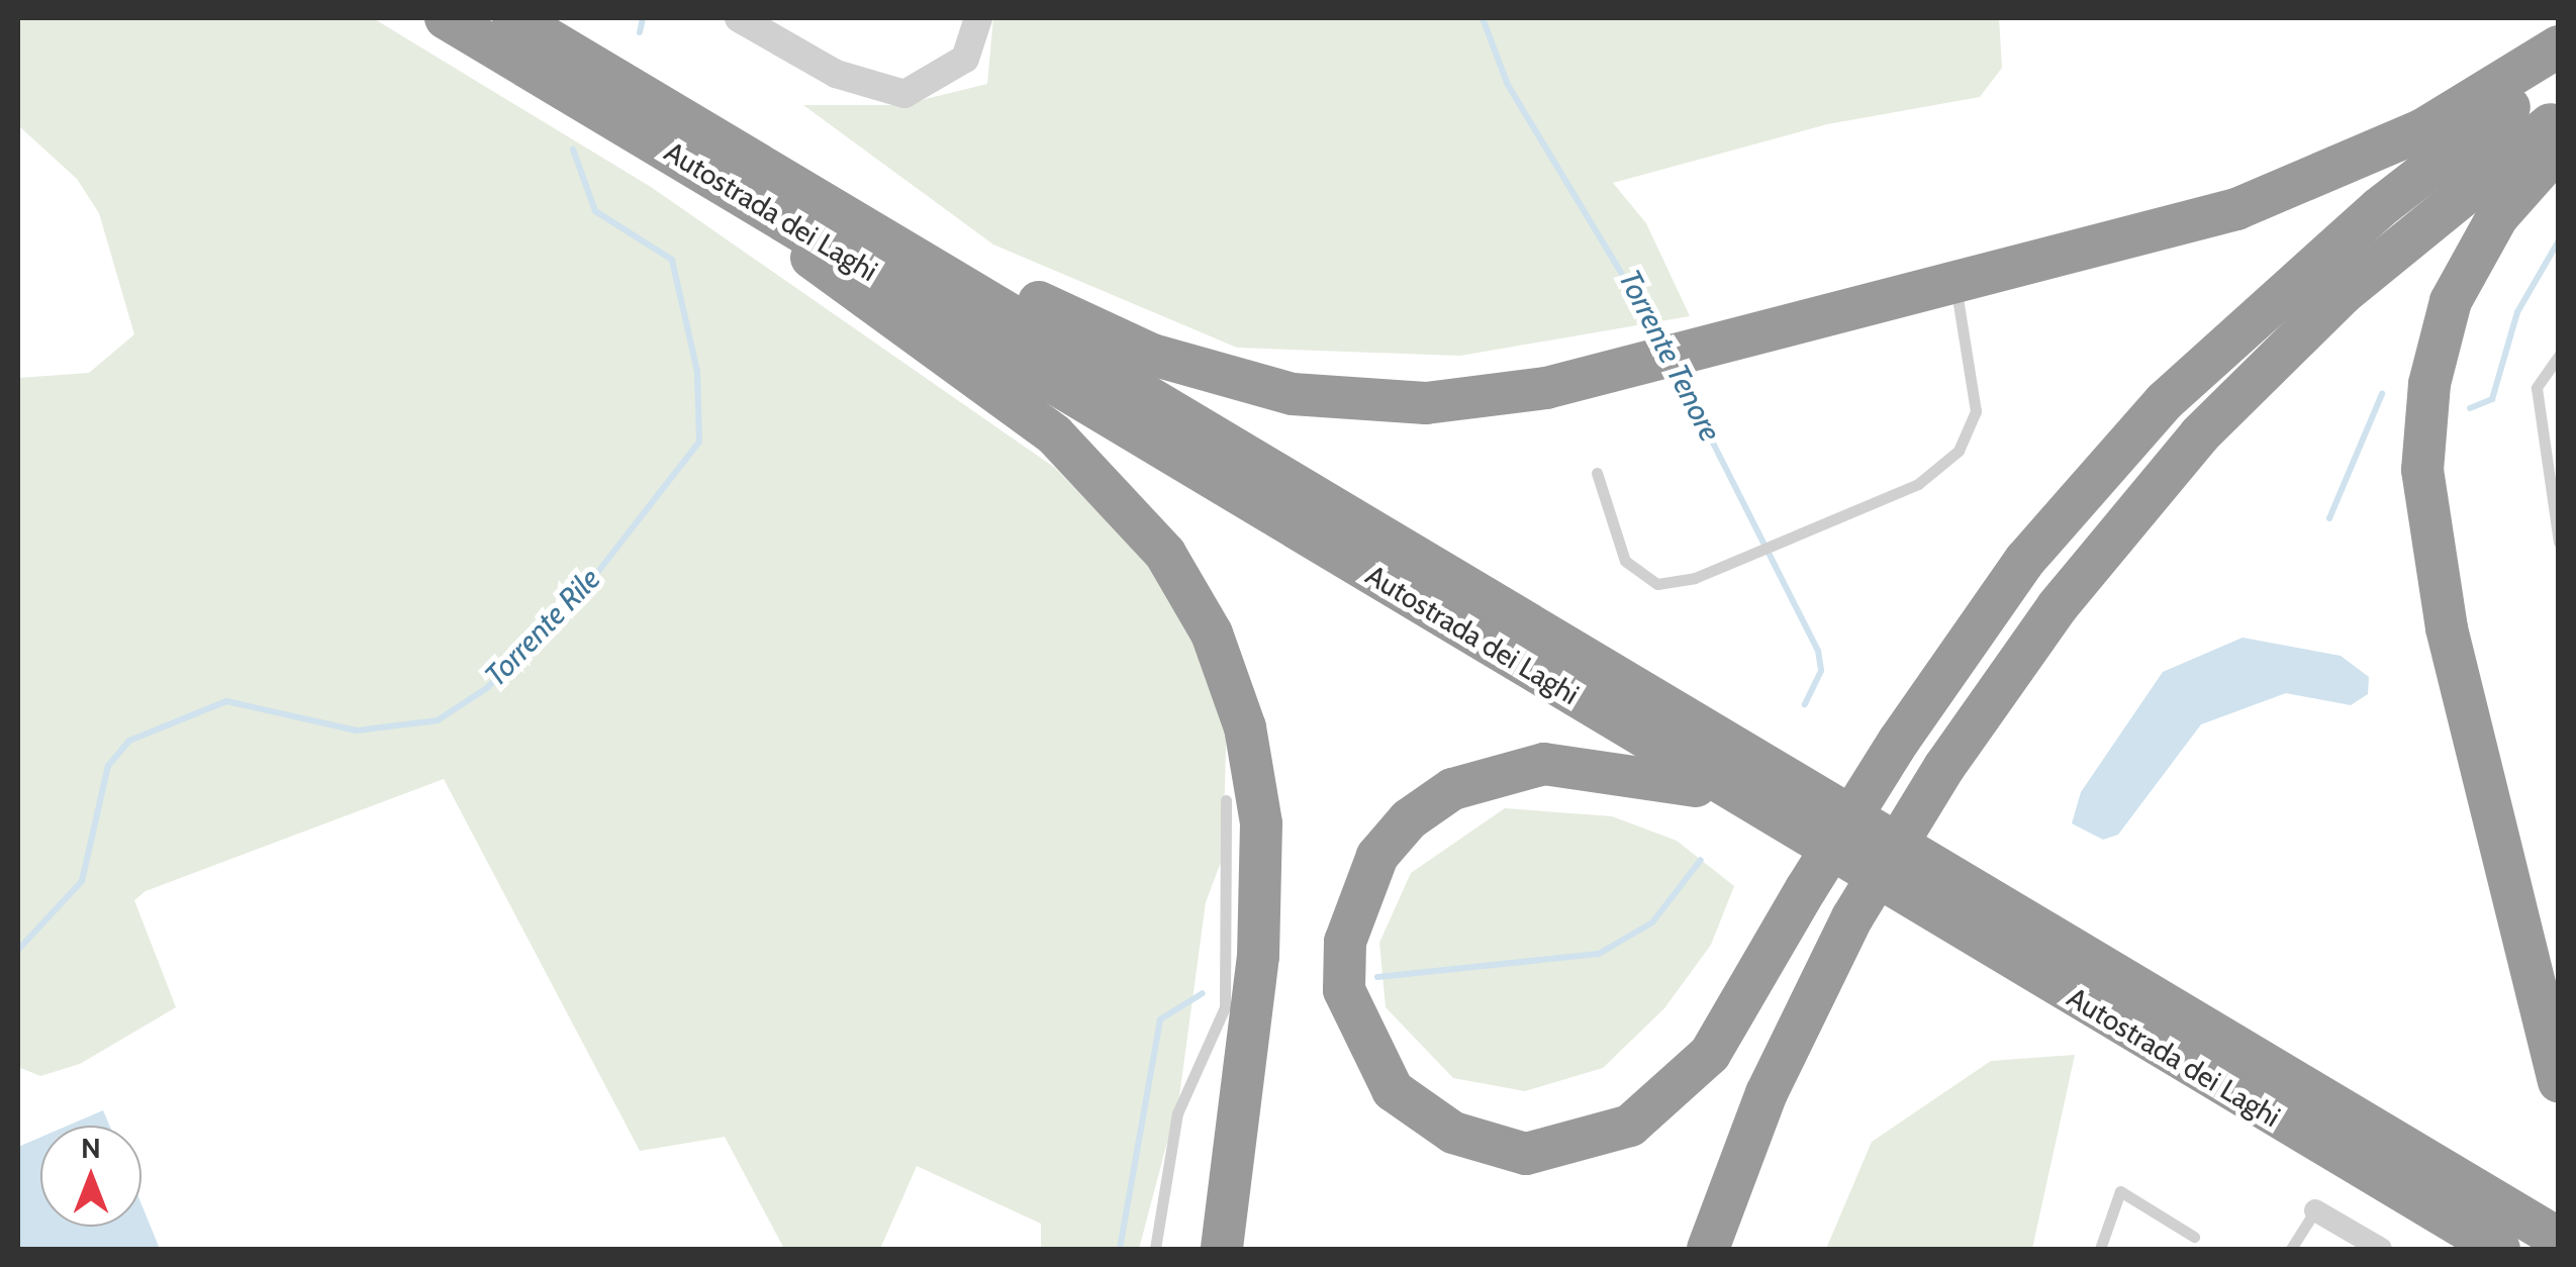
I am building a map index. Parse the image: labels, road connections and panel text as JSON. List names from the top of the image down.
{
  "streets": {
    "highway": ["Autostrada dei Laghi"]
  },
  "water": ["Torrente Tenore", "Torrente Rile"],
  "north": "top"
}
